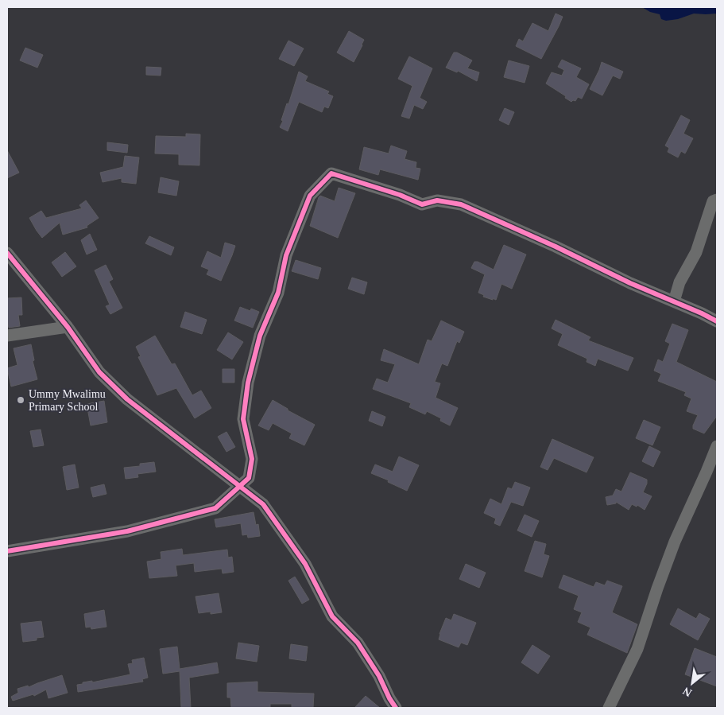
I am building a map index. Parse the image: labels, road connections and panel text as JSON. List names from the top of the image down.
{
  "places": ["Ummy Mwalimu Primary School"],
  "north": "bottom left"
}
